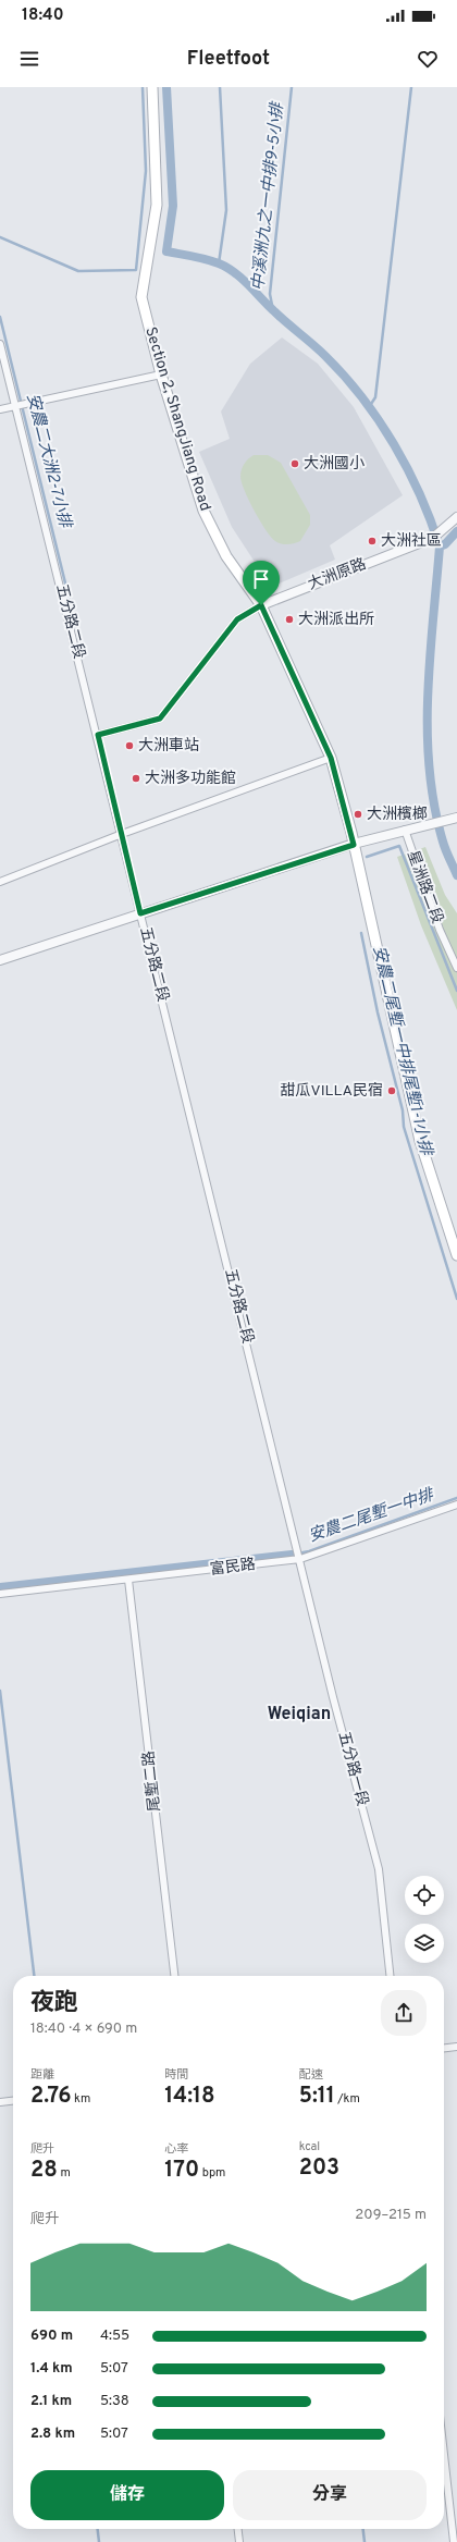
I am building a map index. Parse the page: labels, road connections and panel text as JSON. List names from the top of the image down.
{
  "streets": {
    "main road": ["Section 2, ShangJiang Road"],
    "street": [
      "大洲原路",
      "五分路二段",
      "星洲路二段",
      "富民路",
      "五分路一段",
      "尾塹二路"
    ]
  },
  "crossings": [
    ["Section 2, ShangJiang Road", "大洲原路"],
    ["五分路二段", "富民路"],
    ["五分路二段", "五分路一段"],
    ["富民路", "五分路一段"],
    ["富民路", "尾塹二路"]
  ],
  "districts": ["Weiqian"],
  "water": [
    "中溪洲九之一中排9-5小排",
    "安農二大洲2-7小排",
    "安農二尾塹一中排尾塹1-1小排",
    "安農二尾塹一中排"
  ],
  "places": [
    "大洲國小",
    "大洲社區",
    "大洲派出所",
    "大洲車站",
    "大洲多功能館",
    "大洲檳榔",
    "甜瓜VILLA民宿"
  ],
  "page": {
    "status": "18:40",
    "header": "Fleetfoot",
    "heading": ["夜跑", "18:40 · 4 × 690 m"],
    "stats": [
      ["距離", "2.76 km"],
      ["時間", "14:18"],
      ["配速", "5:11 /km"],
      ["爬升", "28 m"],
      ["心率", "170 bpm"],
      ["kcal", "203"]
    ],
    "chart": ["爬升", "209–215 m"],
    "list": [
      {
        "name": "690 m",
        "note": "4:55"
      },
      {
        "name": "1.4 km",
        "note": "5:07"
      },
      {
        "name": "2.1 km",
        "note": "5:38"
      },
      {
        "name": "2.8 km",
        "note": "5:07"
      }
    ],
    "buttons": ["儲存", "分享"]
  }
}
